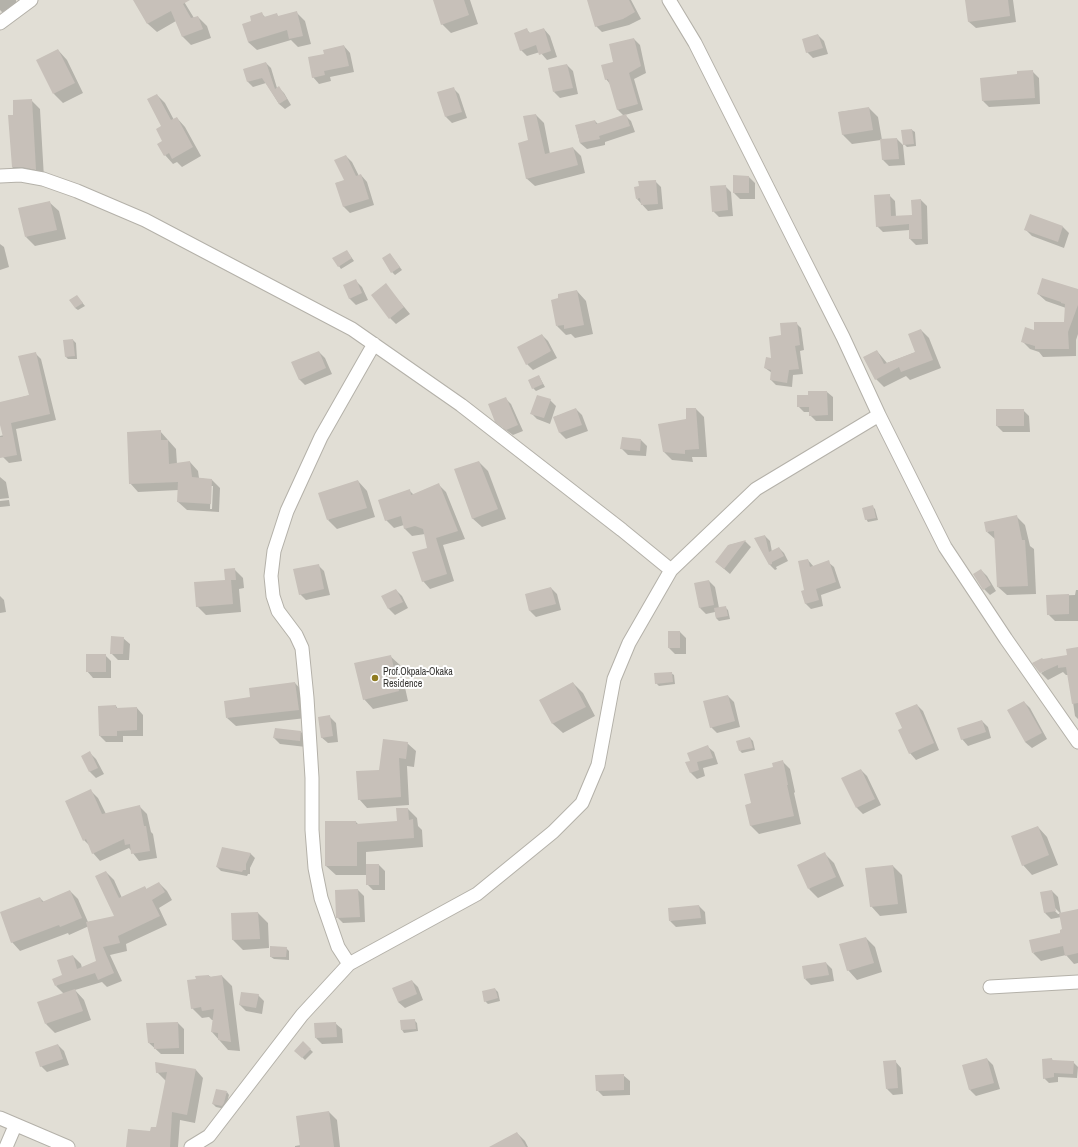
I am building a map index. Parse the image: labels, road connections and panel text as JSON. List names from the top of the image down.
{
  "places": ["Prof.Okpala-Okaka Residence"]
}
